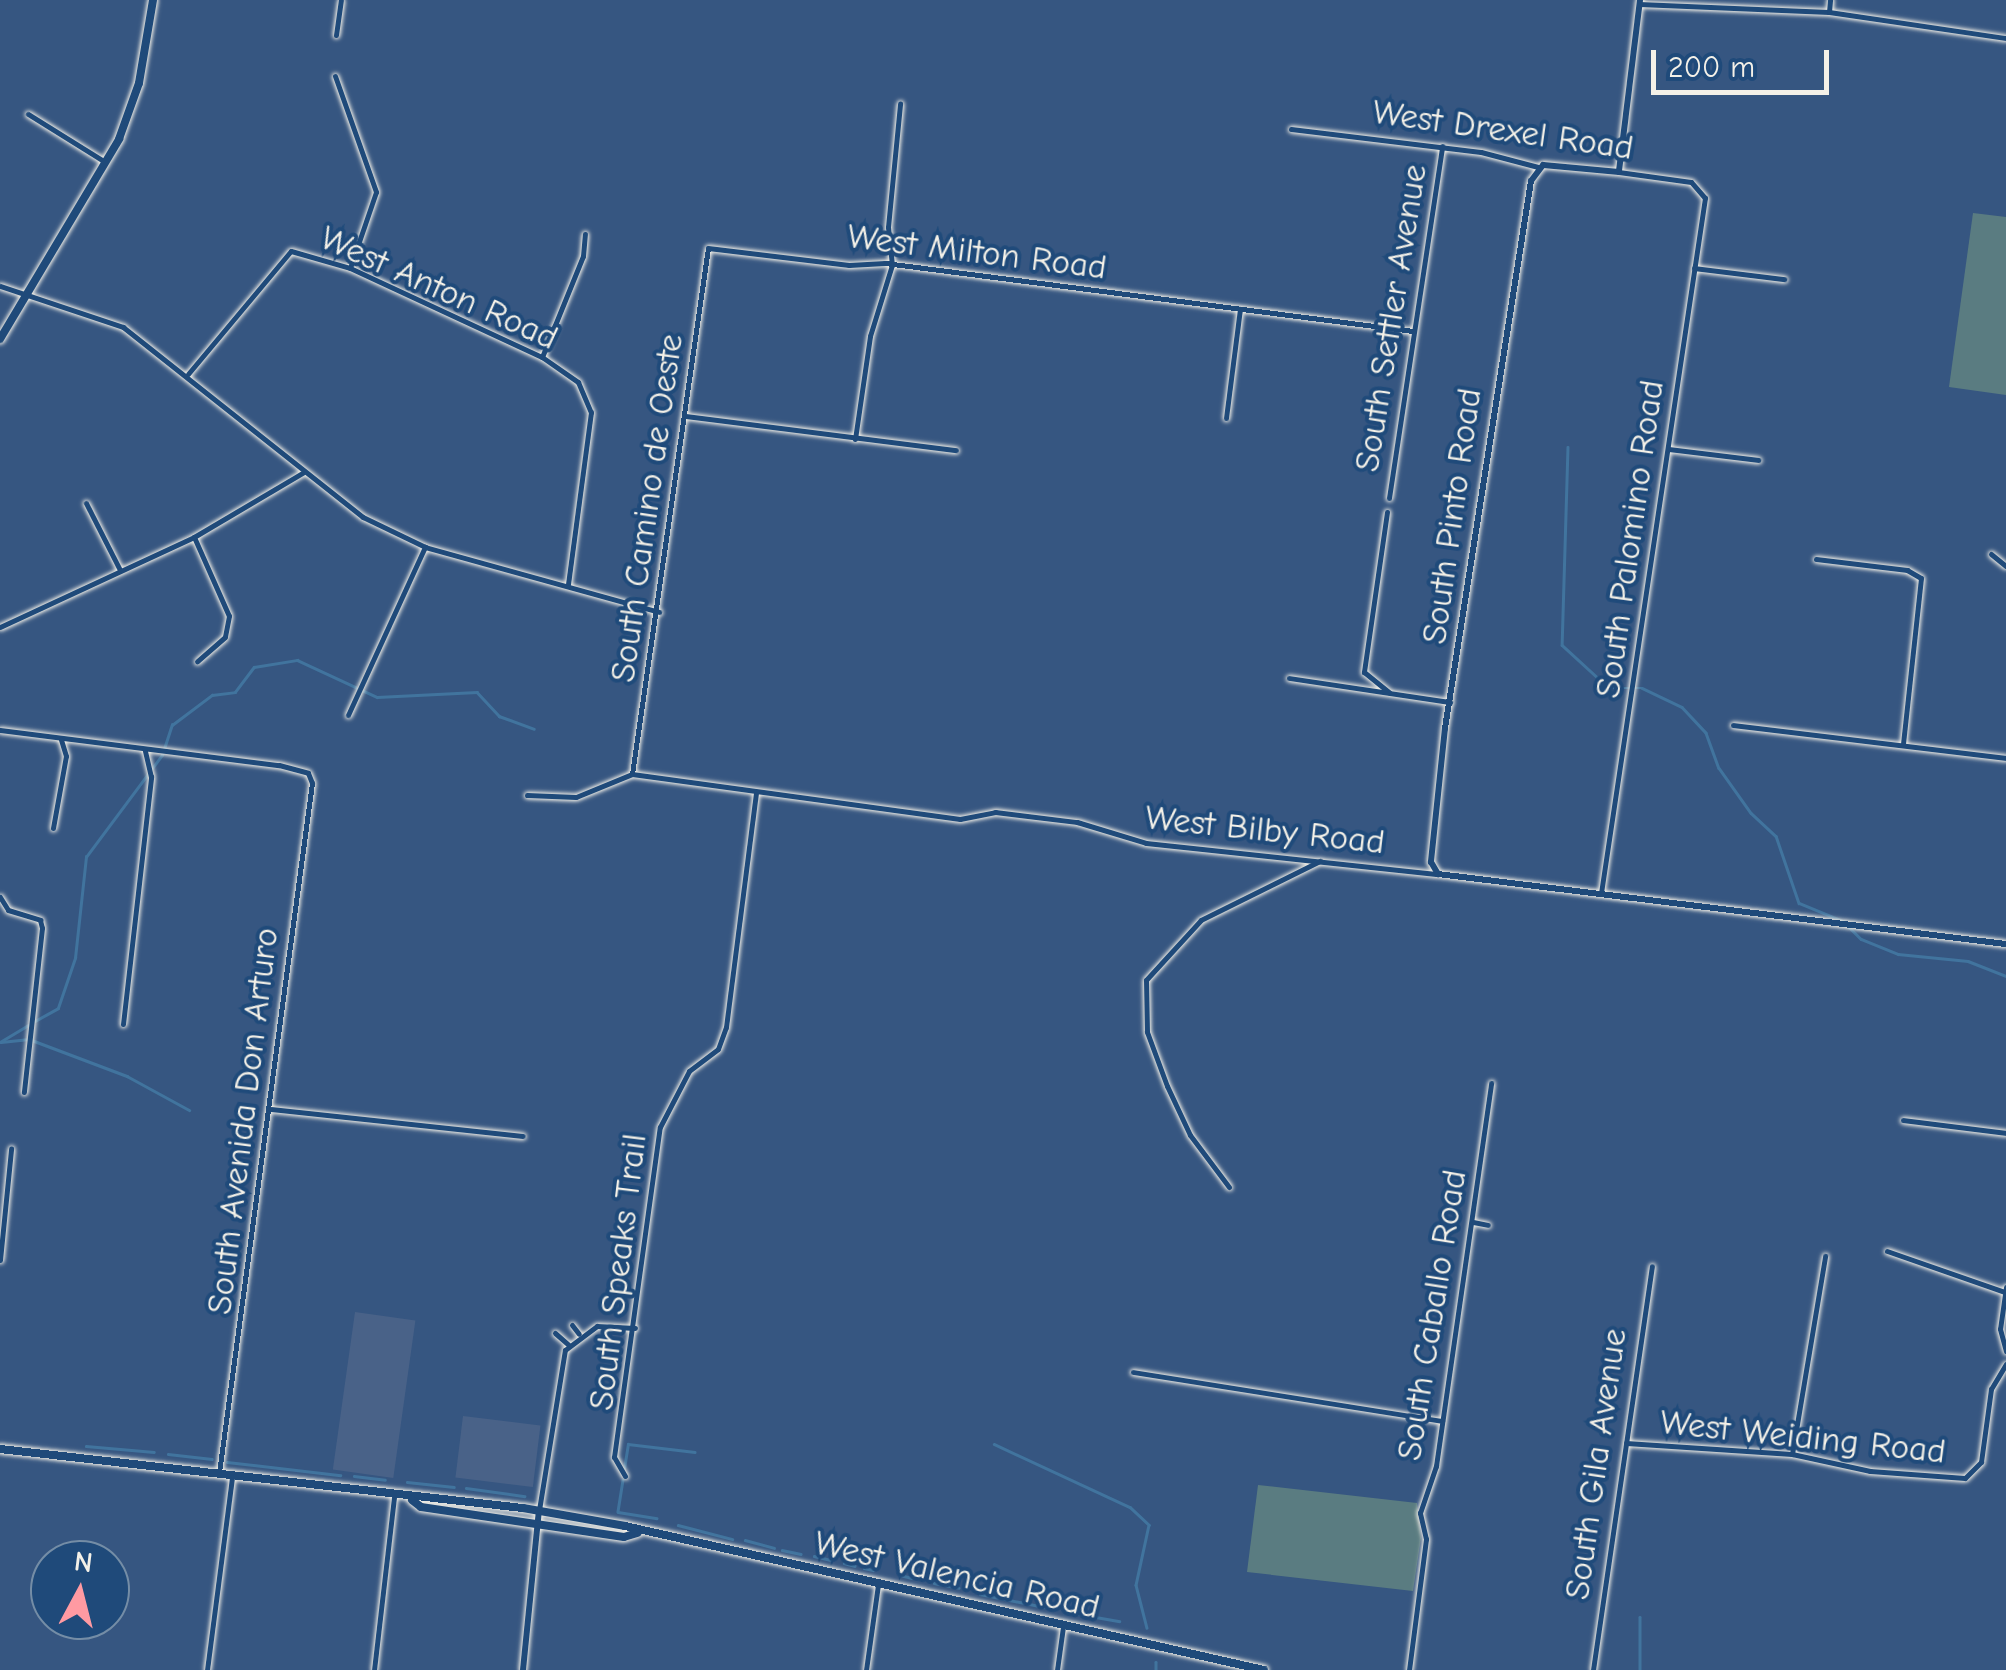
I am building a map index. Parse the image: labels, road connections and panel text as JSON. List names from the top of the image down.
{
  "streets": {
    "main road": ["West Valencia Road"],
    "street": [
      "West Drexel Road",
      "West Milton Road",
      "West Anton Road",
      "South Settler Avenue",
      "South Camino de Oeste",
      "South Pinto Road",
      "South Palomino Road",
      "West Bilby Road",
      "South Avenida Don Arturo",
      "South Speaks Trail",
      "South Caballo Road",
      "West Weiding Road",
      "South Gila Avenue"
    ]
  },
  "crossings": [
    ["West Drexel Road", "South Settler Avenue"],
    ["West Drexel Road", "South Pinto Road"],
    ["West Drexel Road", "South Palomino Road"],
    ["West Milton Road", "South Settler Avenue"],
    ["West Milton Road", "South Camino de Oeste"],
    ["South Camino de Oeste", "West Bilby Road"],
    ["South Pinto Road", "West Bilby Road"],
    ["South Palomino Road", "West Bilby Road"],
    ["West Bilby Road", "South Speaks Trail"],
    ["South Avenida Don Arturo", "West Valencia Road"],
    ["West Weiding Road", "South Gila Avenue"]
  ],
  "scale_bar": "200 m",
  "north": "top"
}
